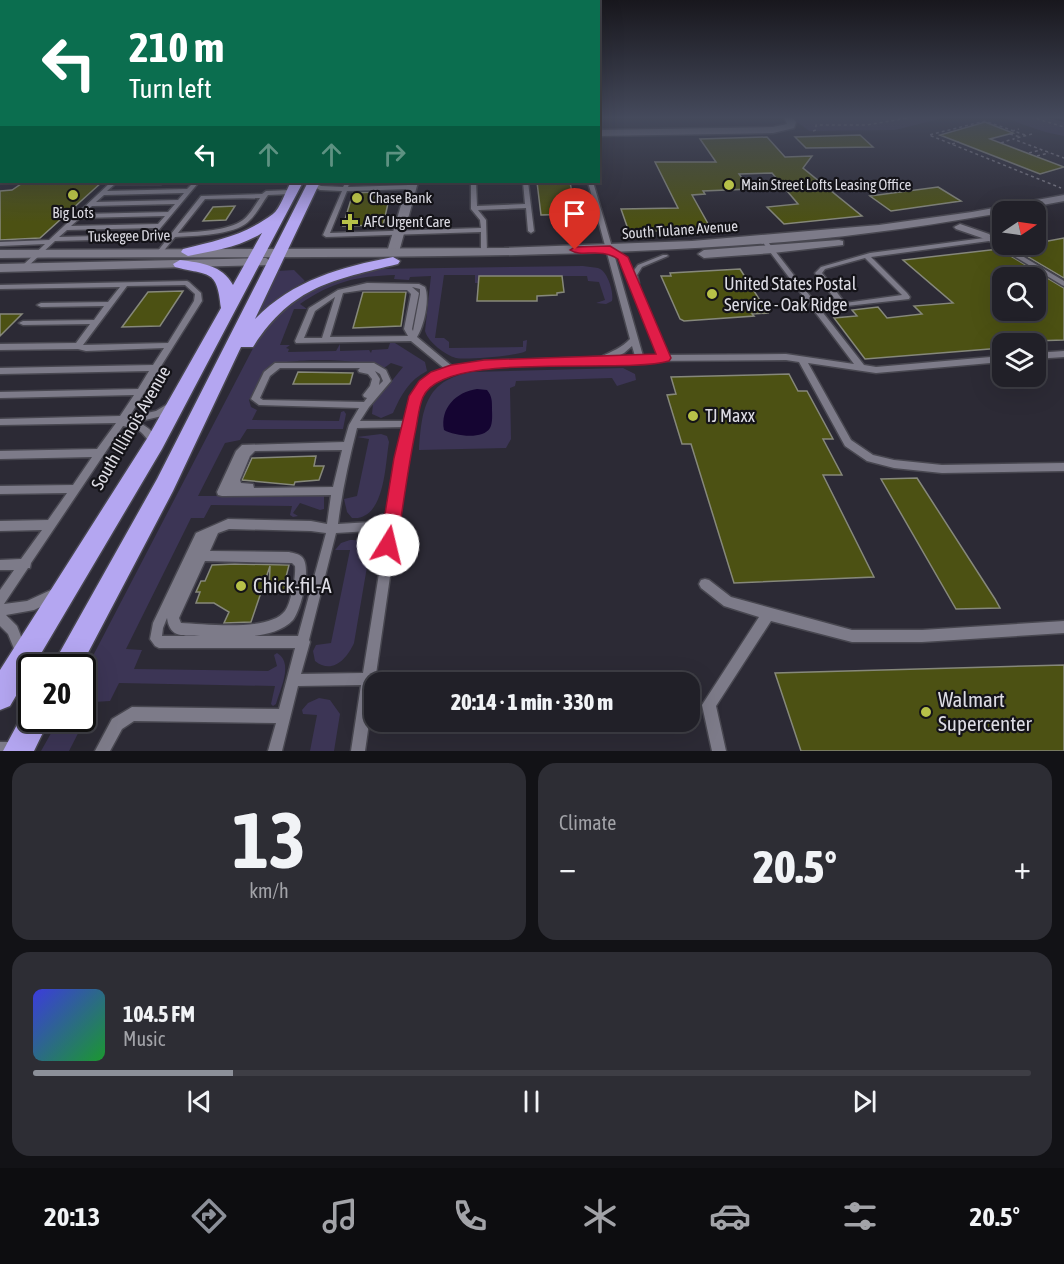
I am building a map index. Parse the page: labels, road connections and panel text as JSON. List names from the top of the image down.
{
  "streets": {
    "highway": ["South Illinois Avenue"],
    "main road": ["South Tulane Avenue", "Tuskegee Drive"]
  },
  "crossings": [
    ["South Tulane Avenue", "Tuskegee Drive"],
    ["South Tulane Avenue", "South Illinois Avenue"],
    ["Tuskegee Drive", "South Illinois Avenue"]
  ],
  "places": {
    "other": [
      "Main Street Lofts Leasing Office",
      "Big Lots",
      "Chase Bank",
      "United States Postal Service - Oak Ridge",
      "TJ Maxx",
      "Chick-fil-A",
      "Walmart Supercenter"
    ],
    "health": ["AFC Urgent Care"]
  },
  "north": "right",
  "page": {
    "turn": ["210 m", "Turn left"],
    "limit": "20",
    "trip": "20:14 · 1 min · 330 m",
    "tile": [
      ["13", "km/h"],
      "Climate"
    ],
    "heat": ["−", "20.5°", "+"],
    "song": ["104.5 FM", "Music"],
    "tabs": ["20:13", "20.5°"]
  }
}
